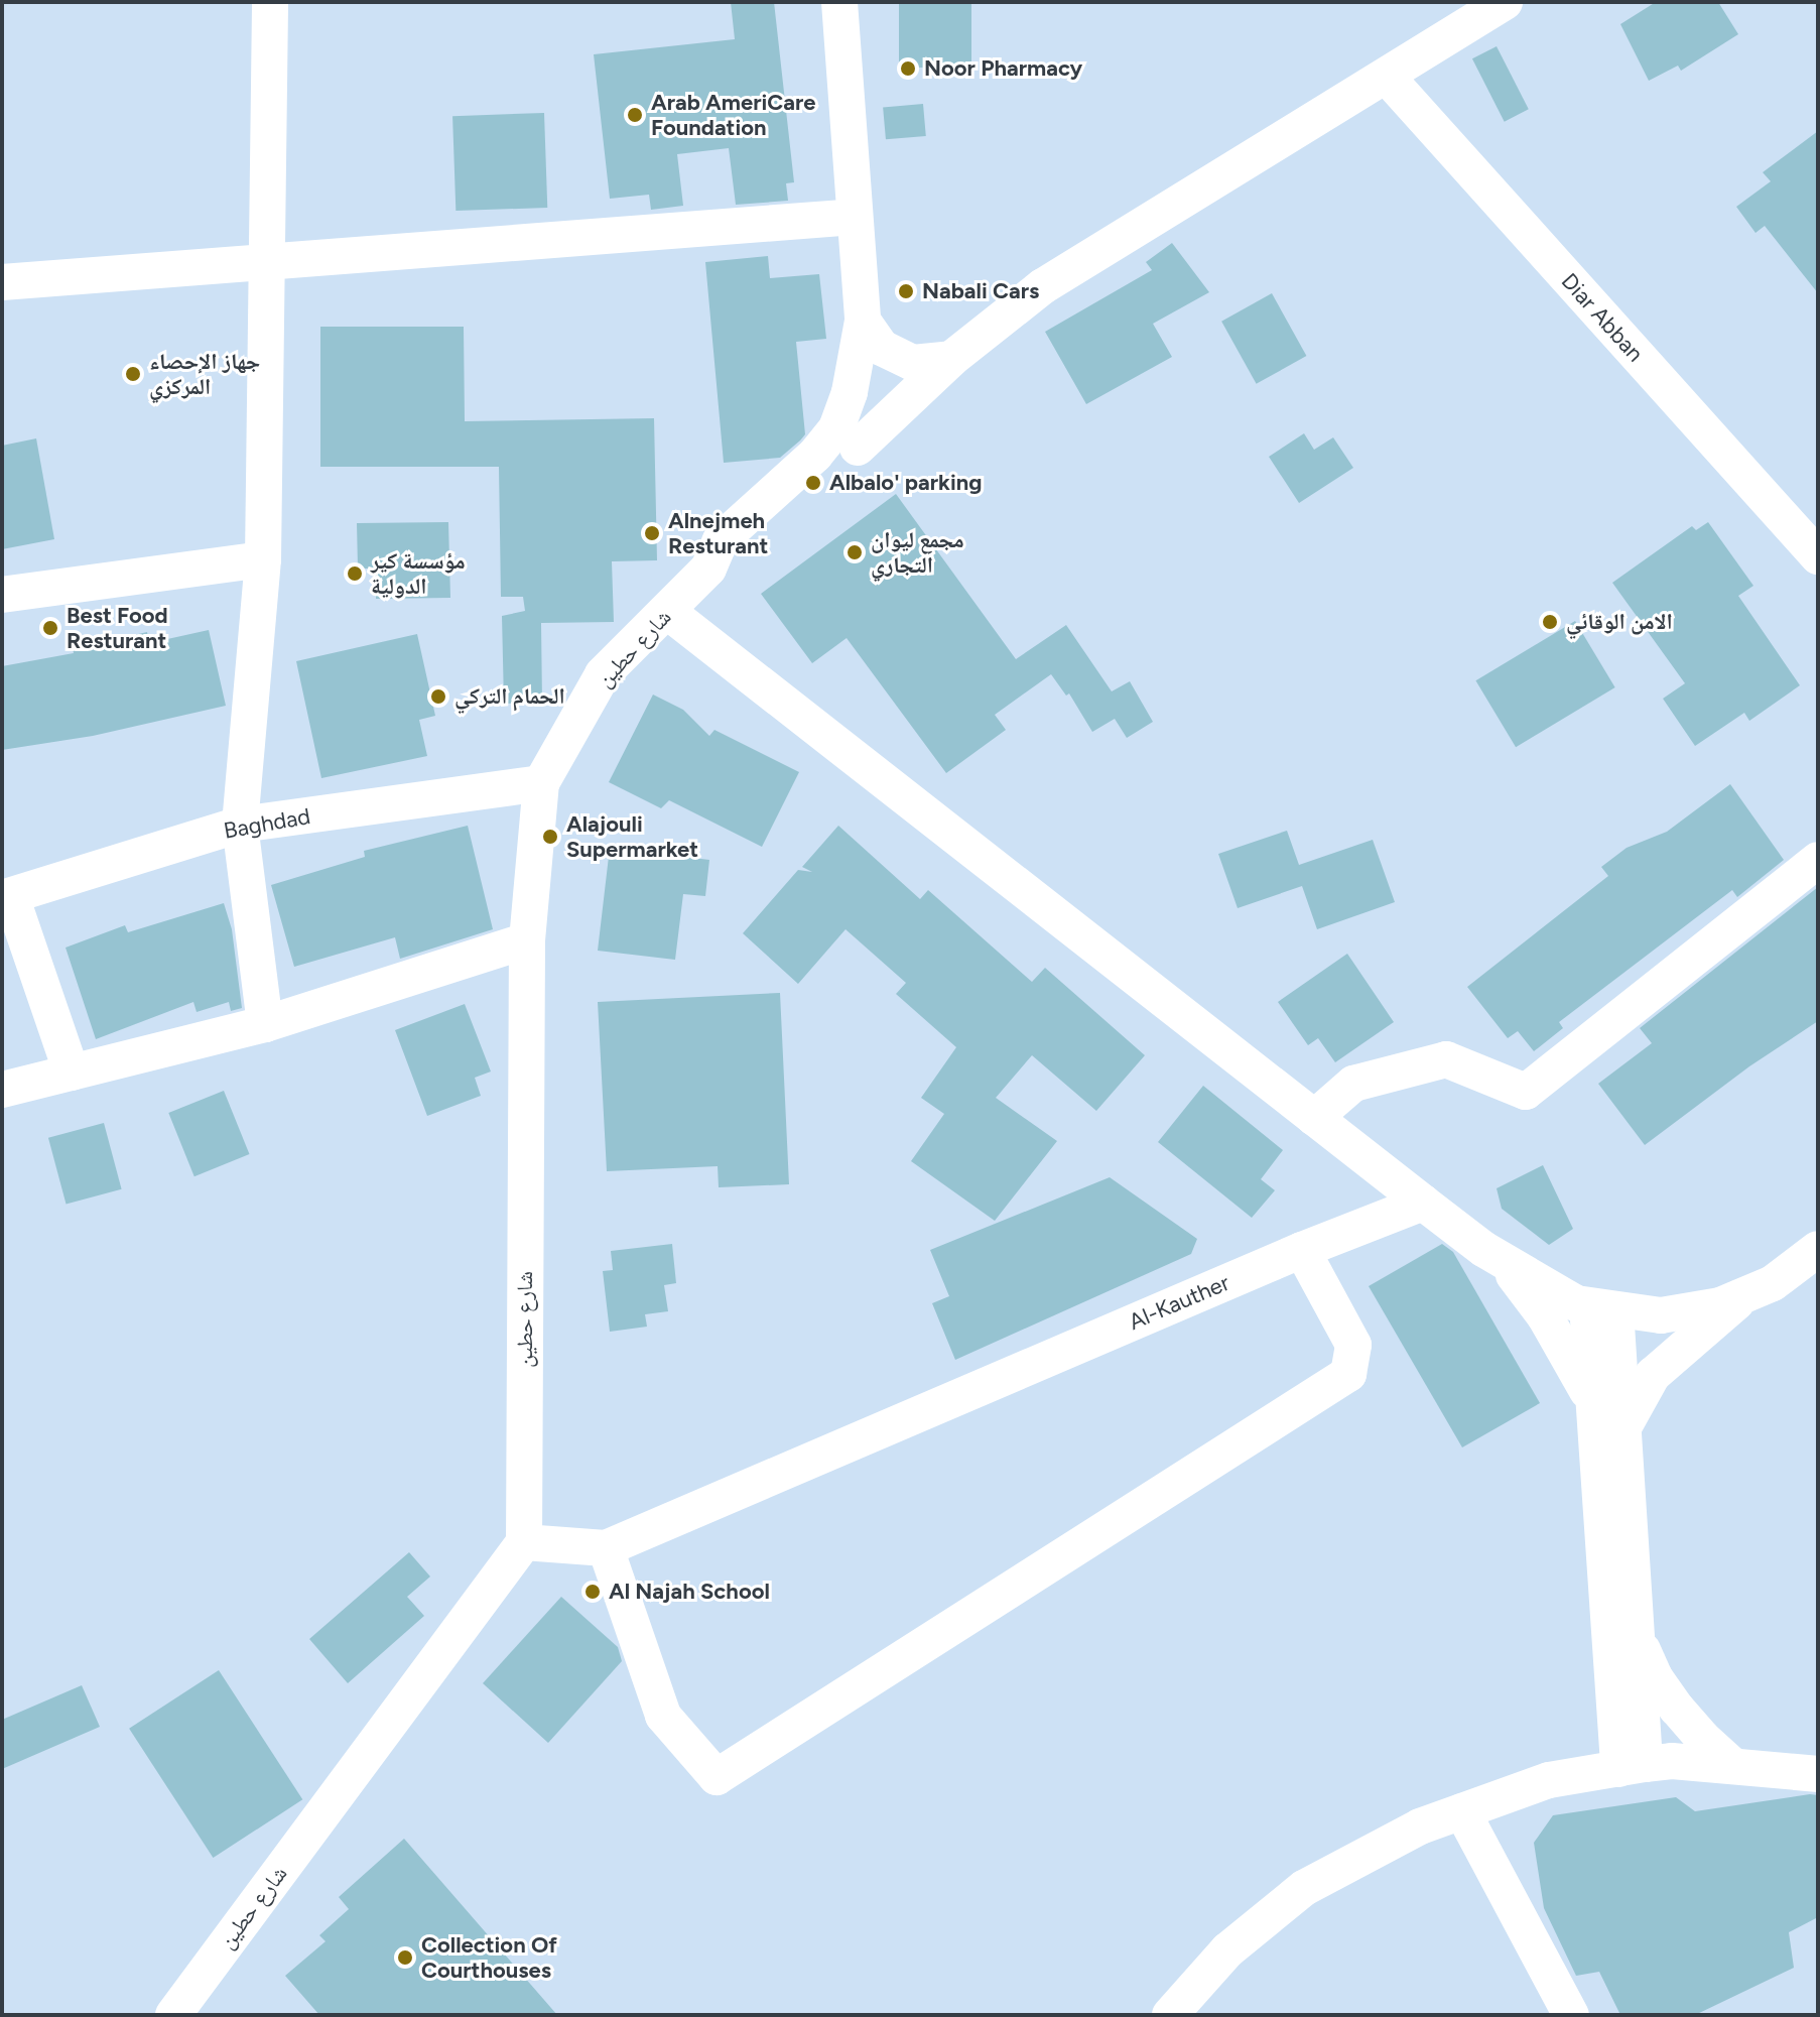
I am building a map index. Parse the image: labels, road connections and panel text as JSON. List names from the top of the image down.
{
  "streets": {
    "street": [
      "Diar Abban",
      "شارع حطين",
      "Baghdad",
      "Al-Kauther"
    ]
  },
  "crossings": [
    ["شارع حطين", "Baghdad"],
    ["شارع حطين", "Al-Kauther"]
  ],
  "places": [
    "Noor Pharmacy",
    "Arab AmeriCare Foundation",
    "Nabali Cars",
    "جهاز الإحصاء المركزي",
    "Albalo' parking",
    "Alnejmeh Resturant",
    "مجمع ليوان التجاري",
    "مؤسسة كير الدولية",
    "الامن الوقائي",
    "Best Food Resturant",
    "الحمام التركي",
    "Alajouli Supermarket",
    "Al Najah School",
    "Collection Of Courthouses"
  ]
}
